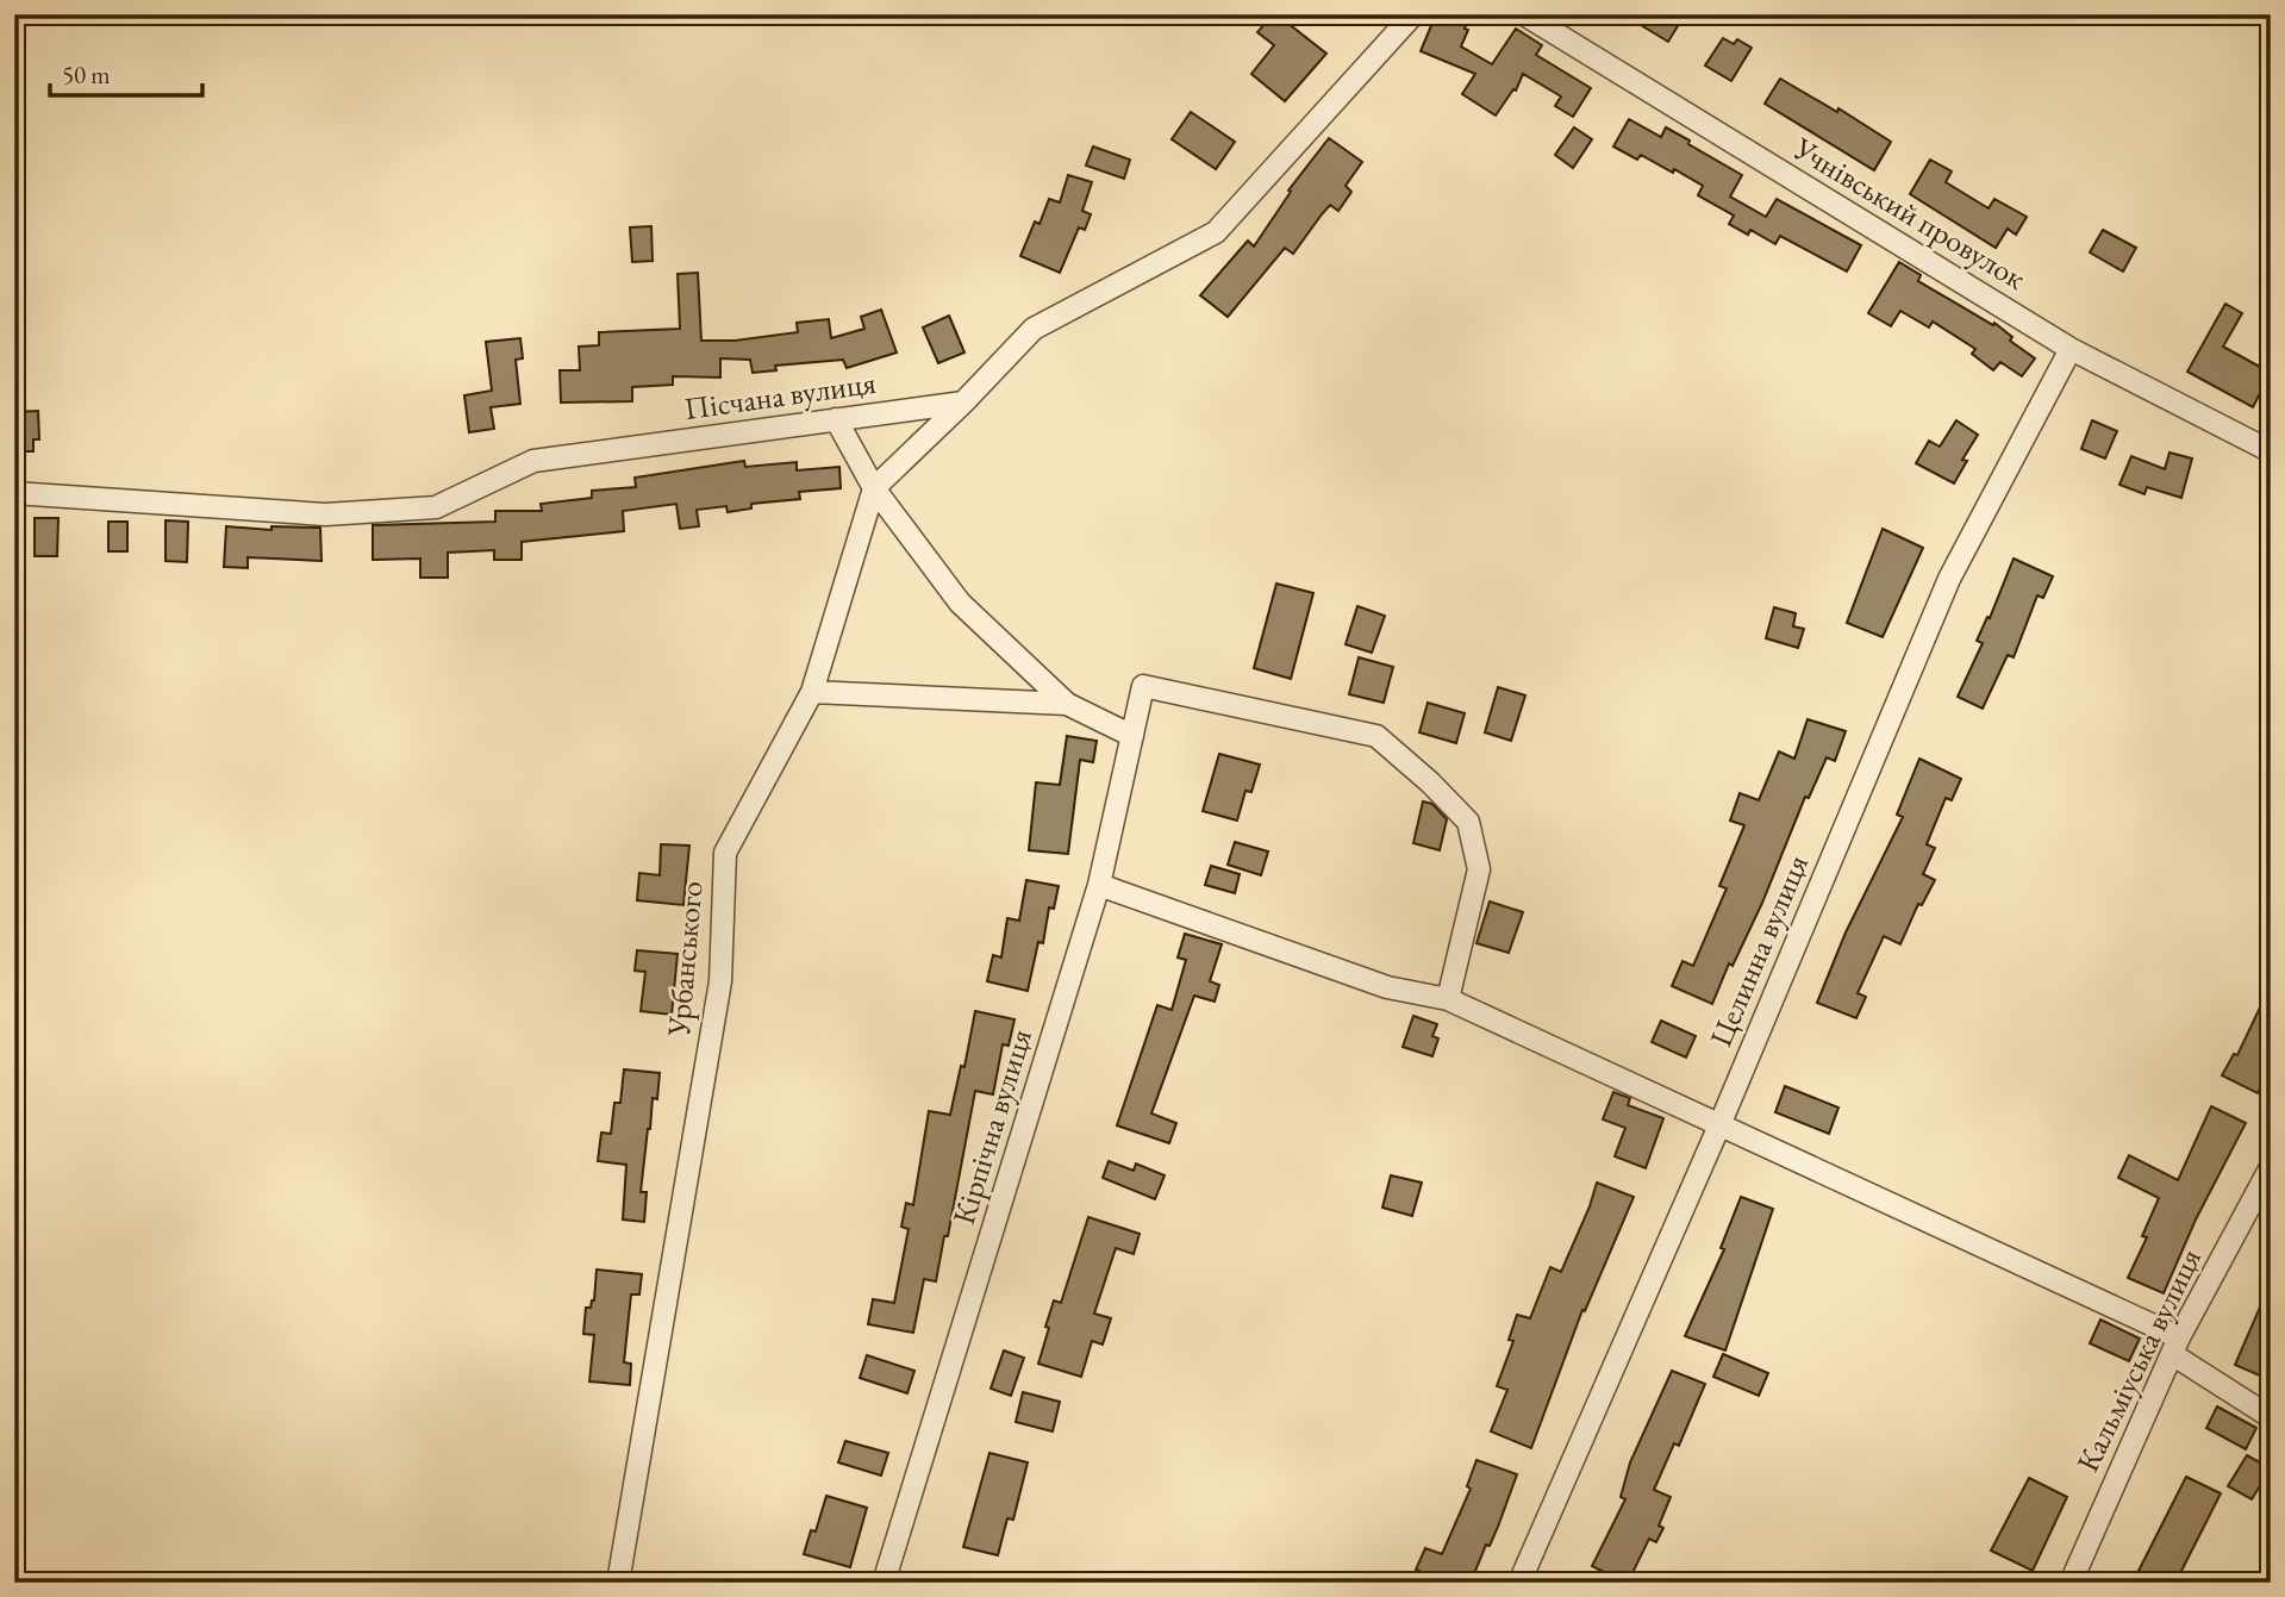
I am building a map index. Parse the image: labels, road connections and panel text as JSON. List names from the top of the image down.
{
  "streets": {
    "street": [
      "Учнівський провулок",
      "Пiсчана вулиця",
      "Целинна вулиця",
      "Урбанського",
      "Кiрпiчна вулиця",
      "Кальміуська вулиця"
    ]
  },
  "crossings": [
    ["Учнівський провулок", "Целинна вулиця"],
    ["Пiсчана вулиця", "Урбанського"]
  ],
  "scale_bar": "50 m"
}
